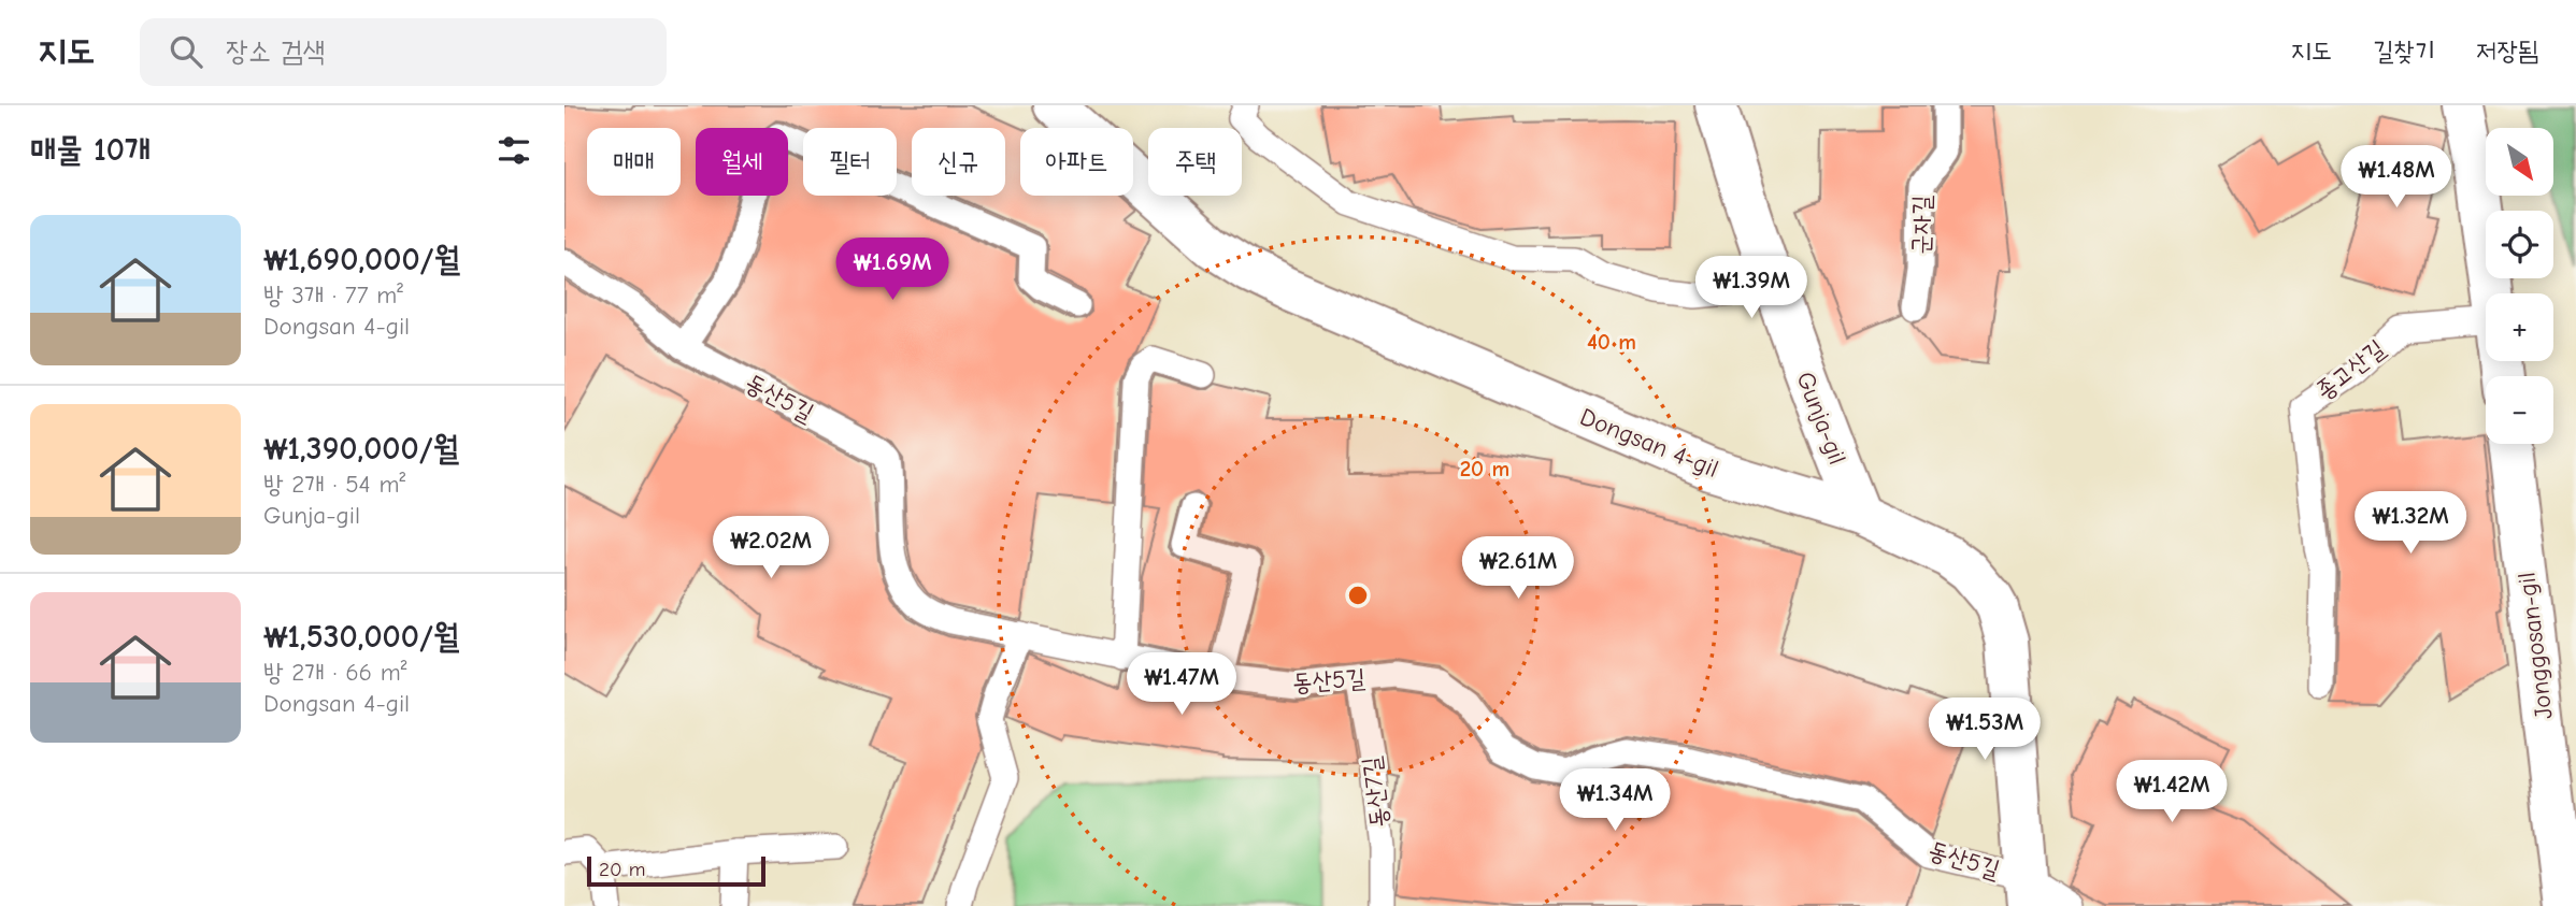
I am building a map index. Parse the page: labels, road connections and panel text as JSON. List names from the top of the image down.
{
  "streets": {
    "street": ["Gunja-gil", "Dongsan 4-gil", "Jonggosan-gil"],
    "lane": [
      "군자길",
      "종고산길",
      "동산5길",
      "동산7길"
    ]
  },
  "crossings": [
    ["동산5길", "Dongsan 4-gil"],
    ["동산5길", "동산7길"],
    ["Gunja-gil", "Dongsan 4-gil"]
  ],
  "scale_bar": "20 m",
  "north": "bottom right",
  "page": {
    "header": "지도",
    "search": "장소 검색",
    "nav": ["지도", "길찾기", "저장됨"],
    "heading": "매물 10개",
    "map_buttons": ["+", "−"],
    "chip": [
      "매매",
      "월세",
      "필터",
      "신규",
      "아파트",
      "주택"
    ],
    "price": [
      "₩1.48M",
      "₩1.69M",
      "₩1.39M",
      "₩1.32M",
      "₩2.02M",
      "₩2.61M",
      "₩1.47M",
      "₩1.53M",
      "₩1.42M",
      "₩1.34M"
    ],
    "list": [
      {
        "name": "₩1,690,000/월",
        "note": "방 3개 · 77 m² · Dongsan 4-gil"
      },
      {
        "name": "₩1,390,000/월",
        "note": "방 2개 · 54 m² · Gunja-gil"
      },
      {
        "name": "₩1,530,000/월",
        "note": "방 2개 · 66 m² · Dongsan 4-gil"
      }
    ],
    "scale": "20 m"
  },
  "rings": ["40 m", "20 m"]
}
